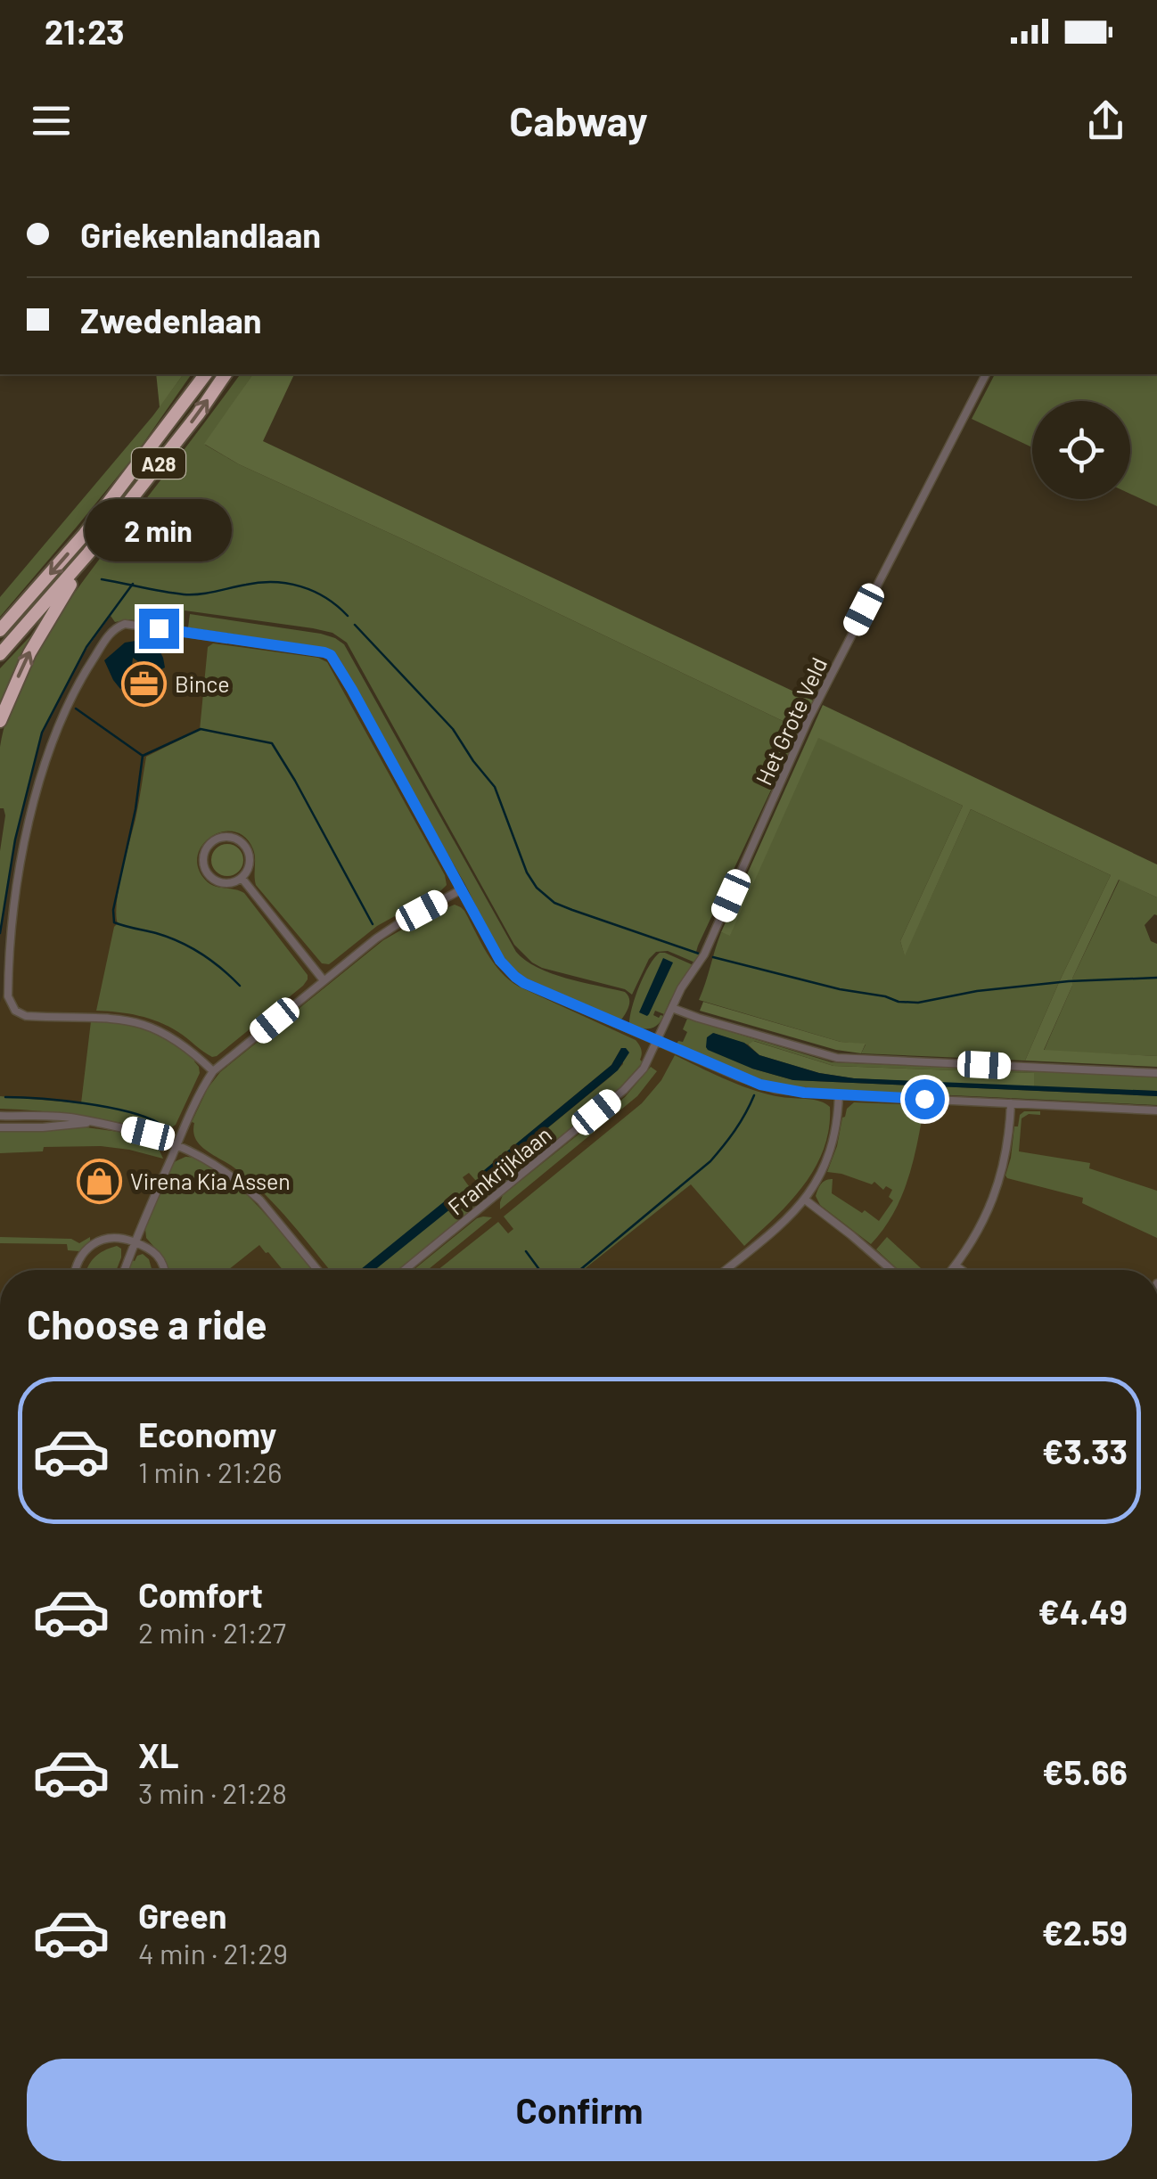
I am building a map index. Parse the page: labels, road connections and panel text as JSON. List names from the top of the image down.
{
  "streets": {
    "highway": ["A28"],
    "street": ["Het Grote Veld", "Frankrijklaan"]
  },
  "crossings": [
    ["Het Grote Veld", "Frankrijklaan"]
  ],
  "places": {
    "office": ["Bince"],
    "shop": ["Virena Kia Assen"]
  },
  "page": {
    "status": "21:23",
    "header": "Cabway",
    "banner": ["Griekenlandlaan", "Zwedenlaan"],
    "bubble": "2 min",
    "heading": "Choose a ride",
    "list": [
      {
        "name": "Economy",
        "note": "1 min · 21:26",
        "value": "€3.33"
      },
      {
        "name": "Comfort",
        "note": "2 min · 21:27",
        "value": "€4.49"
      },
      {
        "name": "XL",
        "note": "3 min · 21:28",
        "value": "€5.66"
      },
      {
        "name": "Green",
        "note": "4 min · 21:29",
        "value": "€2.59"
      }
    ],
    "buttons": "Confirm"
  }
}
